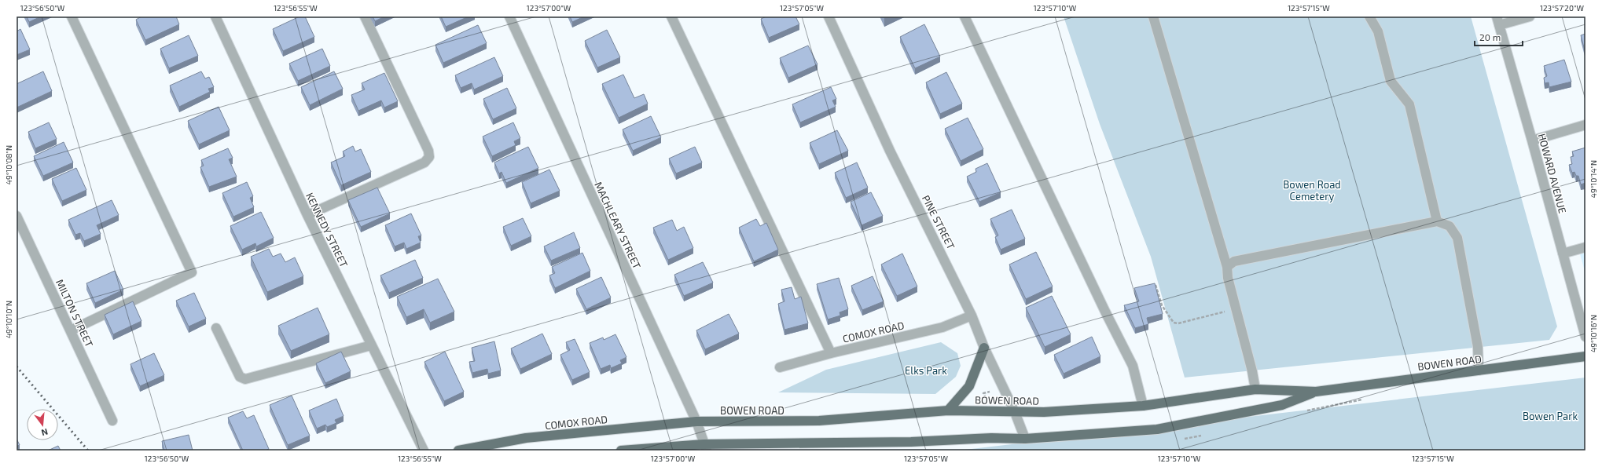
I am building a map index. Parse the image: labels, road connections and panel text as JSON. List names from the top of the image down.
{
  "streets": {
    "main road": ["COMOX ROAD", "BOWEN ROAD"],
    "street": [
      "HOWARD AVENUE",
      "PINE STREET",
      "MACHLEARY STREET",
      "KENNEDY STREET",
      "MILTON STREET"
    ]
  },
  "crossings": [
    ["PINE STREET", "COMOX ROAD"],
    ["PINE STREET", "BOWEN ROAD"],
    ["MACHLEARY STREET", "COMOX ROAD"],
    ["MACHLEARY STREET", "BOWEN ROAD"],
    ["COMOX ROAD", "BOWEN ROAD"]
  ],
  "parks": ["Bowen Road Cemetery", "Elks Park", "Bowen Park"],
  "scale_bar": "20 m",
  "north": "bottom",
  "coordinates": [
    "123°56'50\"W",
    "123°56'55\"W",
    "123°57'00\"W",
    "123°57'05\"W",
    "123°57'10\"W",
    "123°57'15\"W",
    "123°57'20\"W",
    "49°10'08\"N",
    "49°10'14\"N",
    "49°10'10\"N",
    "49°10'16\"N"
  ]
}
